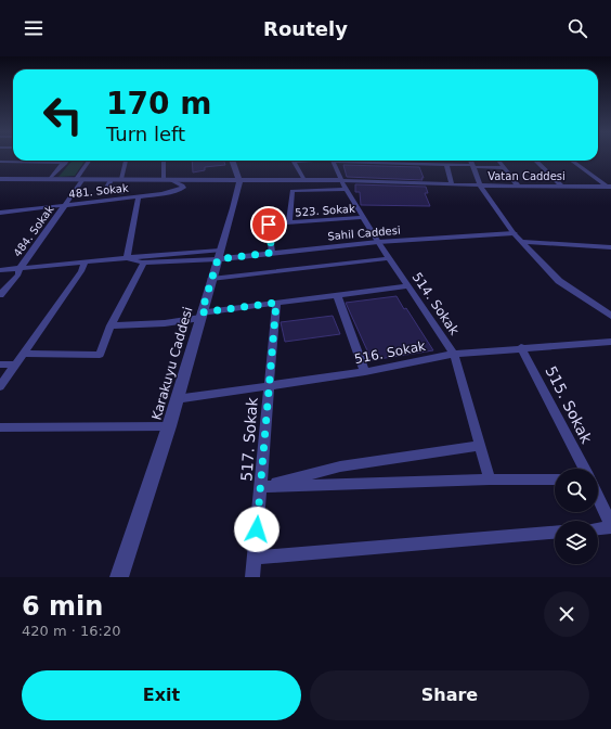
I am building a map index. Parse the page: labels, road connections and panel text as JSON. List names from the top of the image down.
{
  "streets": {
    "street": [
      "Vatan Caddesi",
      "481. Sokak",
      "523. Sokak",
      "484. Sokak",
      "Sahil Caddesi",
      "514. Sokak",
      "516. Sokak",
      "Karakuyu Caddesi",
      "515. Sokak",
      "517. Sokak"
    ]
  },
  "crossings": [
    ["Vatan Caddesi", "481. Sokak"],
    ["Vatan Caddesi", "484. Sokak"],
    ["Vatan Caddesi", "514. Sokak"],
    ["Vatan Caddesi", "Karakuyu Caddesi"],
    ["481. Sokak", "484. Sokak"],
    ["523. Sokak", "Sahil Caddesi"],
    ["523. Sokak", "514. Sokak"],
    ["Sahil Caddesi", "514. Sokak"],
    ["Sahil Caddesi", "Karakuyu Caddesi"],
    ["514. Sokak", "516. Sokak"],
    ["516. Sokak", "Karakuyu Caddesi"],
    ["516. Sokak", "515. Sokak"],
    ["516. Sokak", "517. Sokak"]
  ],
  "page": {
    "header": "Routely",
    "turn": ["170 m", "Turn left"],
    "heading": ["6 min", "420 m · 16:20"],
    "buttons": ["Exit", "Share"]
  }
}
